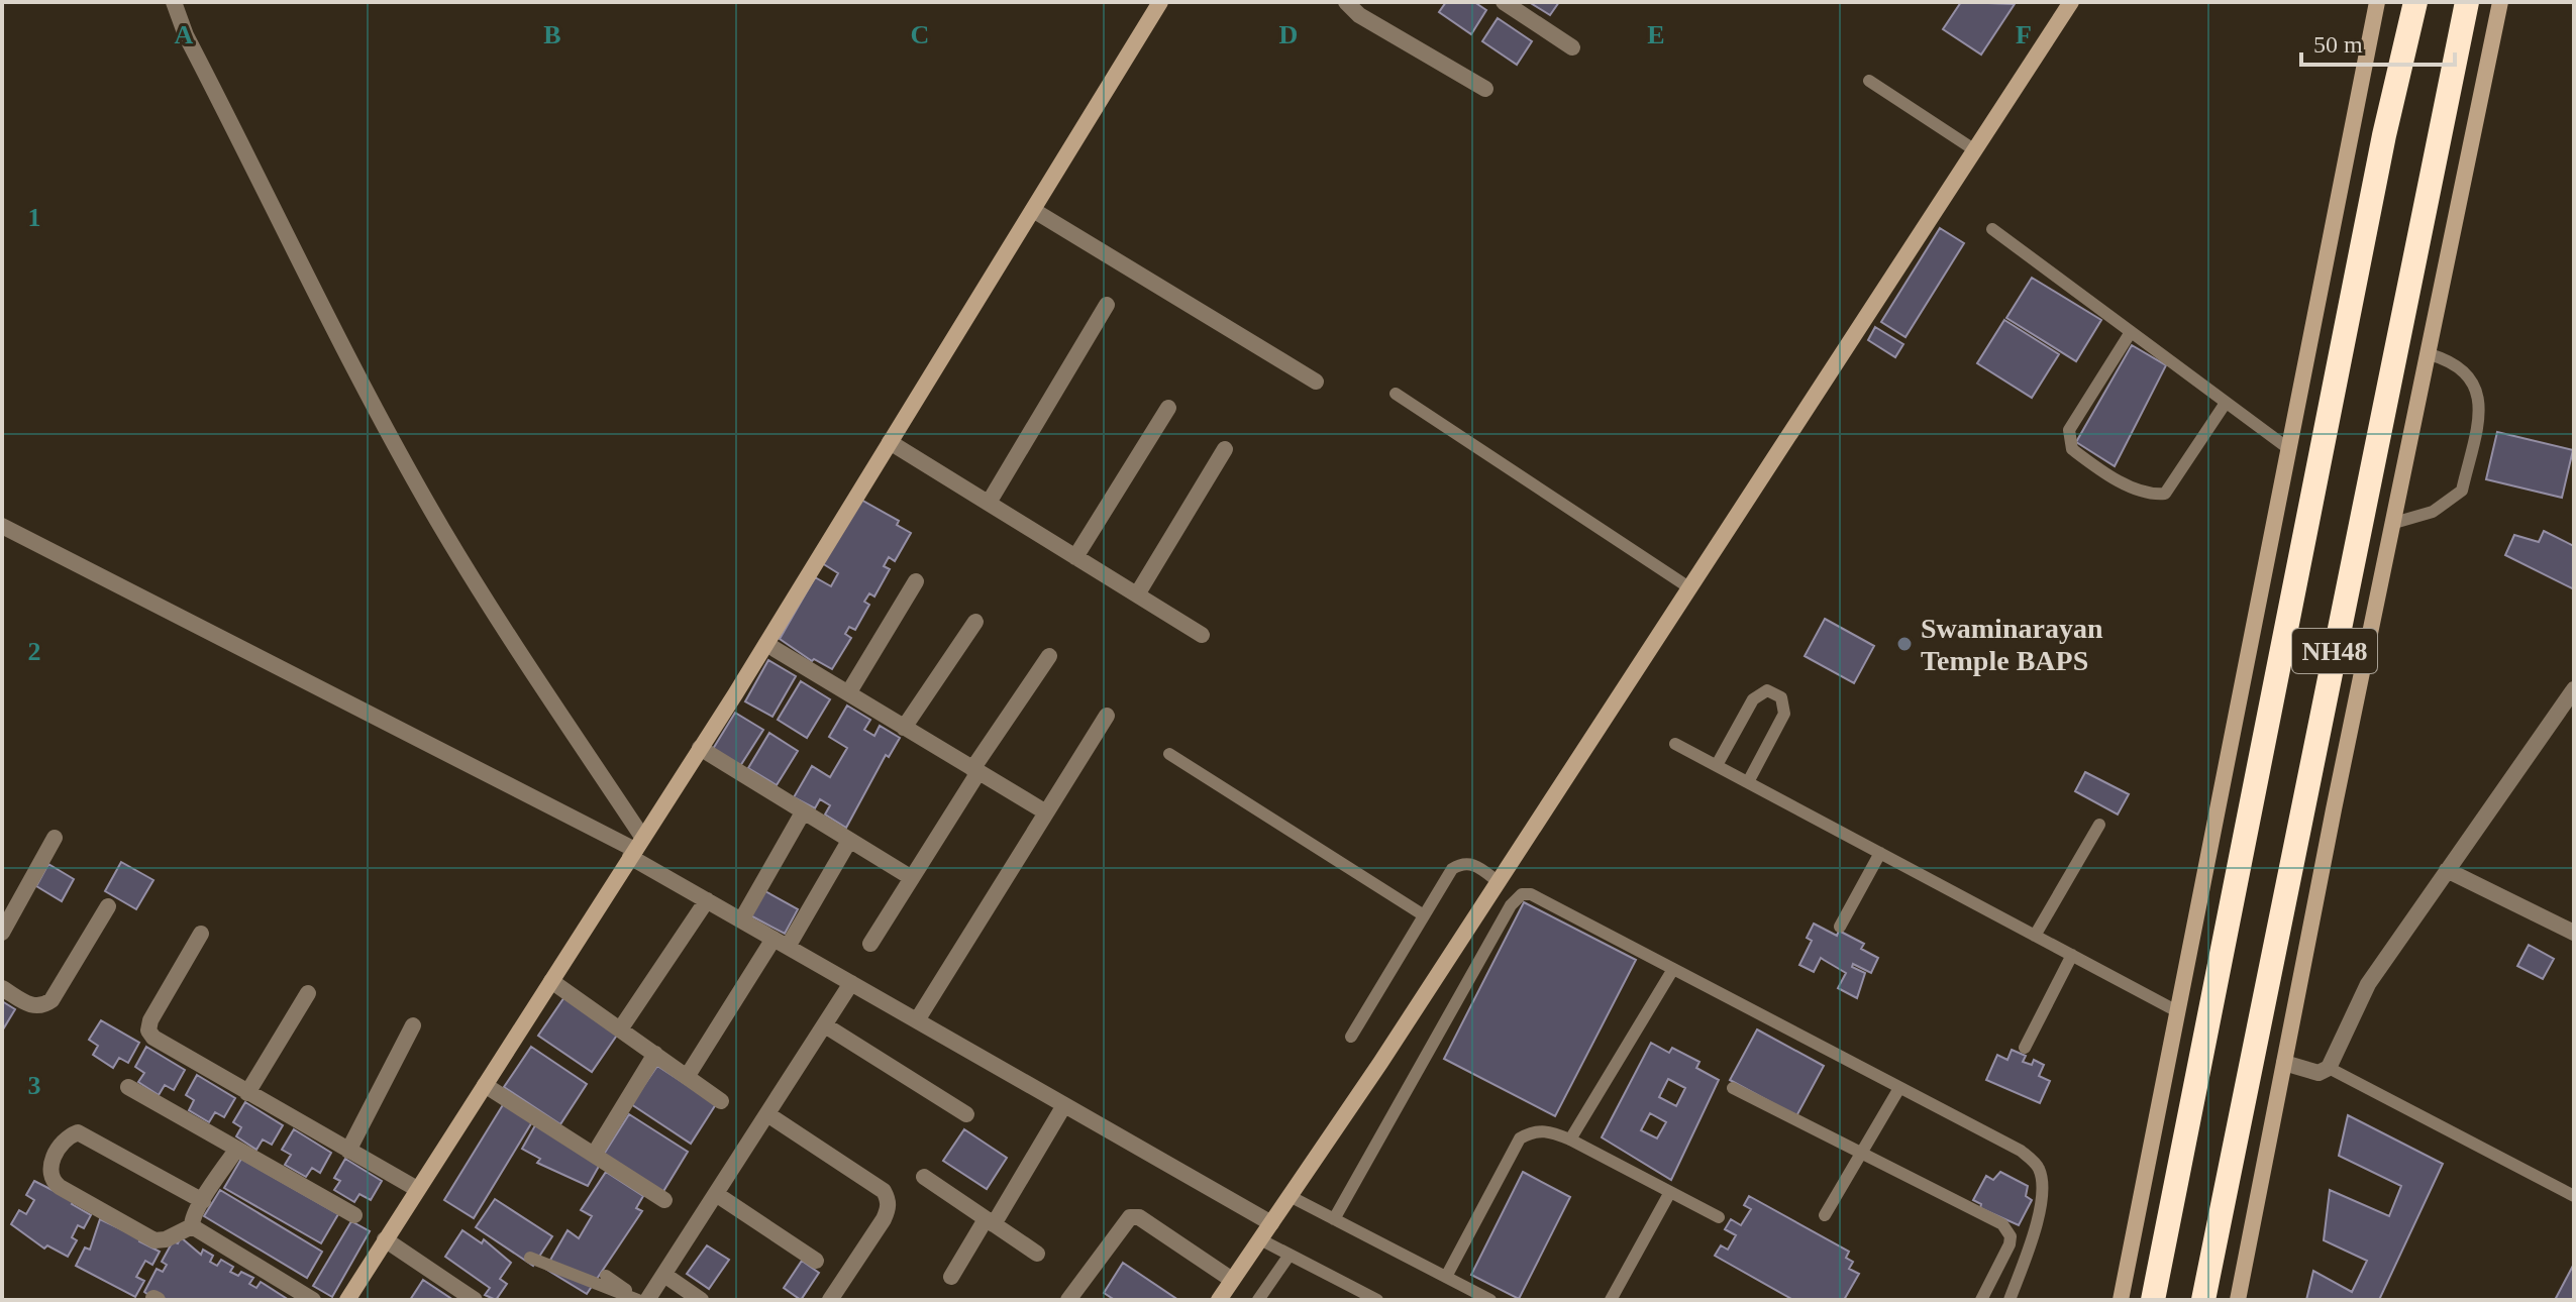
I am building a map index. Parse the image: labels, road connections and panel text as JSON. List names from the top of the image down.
{
  "streets": {
    "highway": ["NH48"]
  },
  "places": ["Swaminarayan Temple BAPS"],
  "scale_bar": "50 m",
  "grid": {
    "columns": [
      "A",
      "B",
      "C",
      "D",
      "E",
      "F"
    ],
    "rows": ["1", "2", "3"]
  }
}
